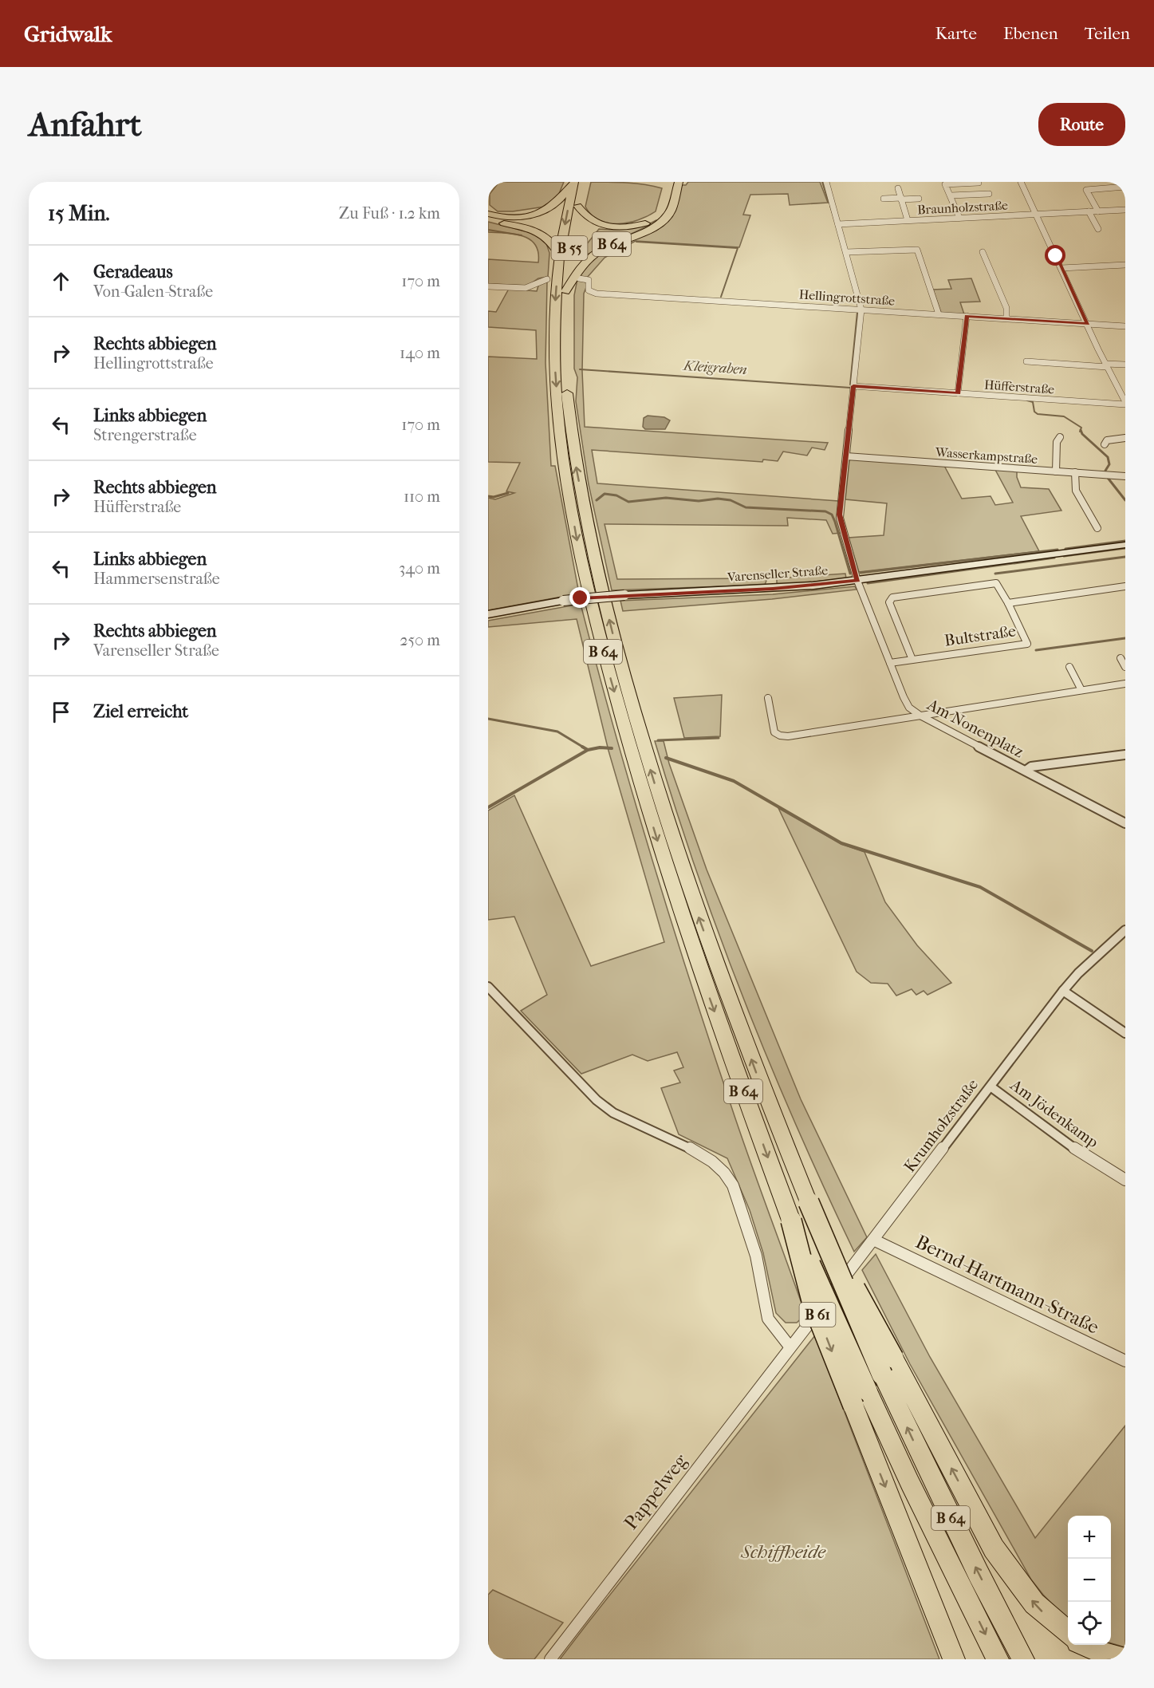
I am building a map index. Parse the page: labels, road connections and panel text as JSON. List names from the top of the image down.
{
  "streets": {
    "highway": ["B 64", "B 55", "B 61"],
    "main road": ["Varenseller Straße"],
    "street": [
      "Braunholzstraße",
      "Hellingrottstraße",
      "Hüfferstraße",
      "Wasserkampstraße",
      "Bultstraße",
      "Am Nonenplatz",
      "Am Jödenkamp",
      "Krumholzstraße",
      "Bernd-Hartmann-Straße",
      "Pappelweg"
    ]
  },
  "crossings": [
    ["B 64", "B 55"],
    ["B 64", "B 61"],
    ["Hellingrottstraße", "Am Nonenplatz"],
    ["Hüfferstraße", "Am Nonenplatz"],
    ["Wasserkampstraße", "Am Nonenplatz"],
    ["Varenseller Straße", "Am Nonenplatz"],
    ["Bultstraße", "Am Nonenplatz"],
    ["Am Jödenkamp", "Krumholzstraße"],
    ["Krumholzstraße", "Bernd-Hartmann-Straße"],
    ["Krumholzstraße", "Pappelweg"]
  ],
  "water": ["Kleigraben"],
  "parks": ["Schiffheide"],
  "page": {
    "header": "Gridwalk",
    "nav": ["Karte", "Ebenen", "Teilen"],
    "buttons": "Route",
    "title": "Anfahrt",
    "heading": ["15 Min.", "Zu Fuß · 1.2 km"],
    "list": [
      ["Geradeaus", "Von-Galen-Straße", "170 m"],
      ["Rechts abbiegen", "Hellingrottstraße", "140 m"],
      ["Links abbiegen", "Strengerstraße", "170 m"],
      ["Rechts abbiegen", "Hüfferstraße", "110 m"],
      ["Links abbiegen", "Hammersenstraße", "340 m"],
      ["Rechts abbiegen", "Varenseller Straße", "250 m"],
      "Ziel erreicht"
    ],
    "map_buttons": ["+", "−"]
  }
}
